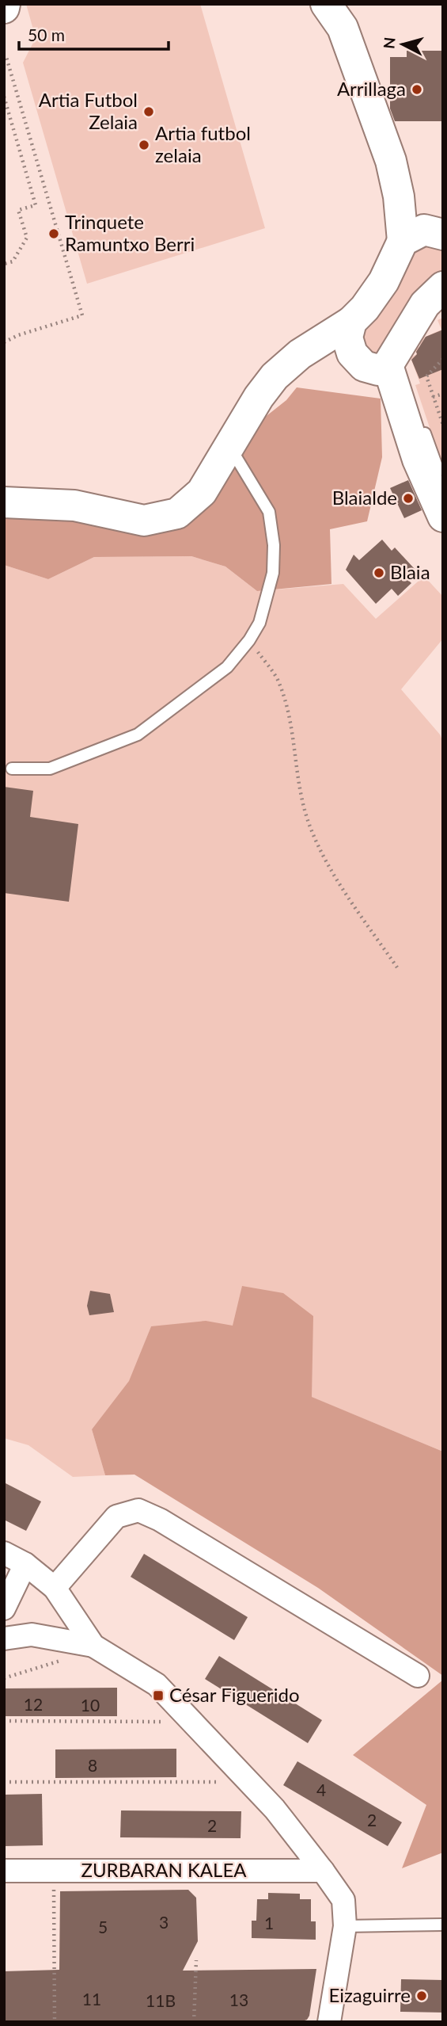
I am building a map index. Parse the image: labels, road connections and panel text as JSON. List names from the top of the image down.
{
  "streets": {
    "street": ["ZURBARAN KALEA"]
  },
  "places": {
    "other": [
      "Arrillaga",
      "Artia Futbol Zelaia",
      "Artia futbol zelaia",
      "Trinquete Ramuntxo Berri",
      "Blaialde",
      "Blaia",
      "Eizaguirre"
    ],
    "transit": ["César Figuerido"]
  },
  "house_numbers": [
    "12",
    "10",
    "8",
    "4",
    "2",
    "2",
    "3",
    "1",
    "5",
    "11",
    "13",
    "11B"
  ],
  "scale_bar": "50 m",
  "north": "left"
}
